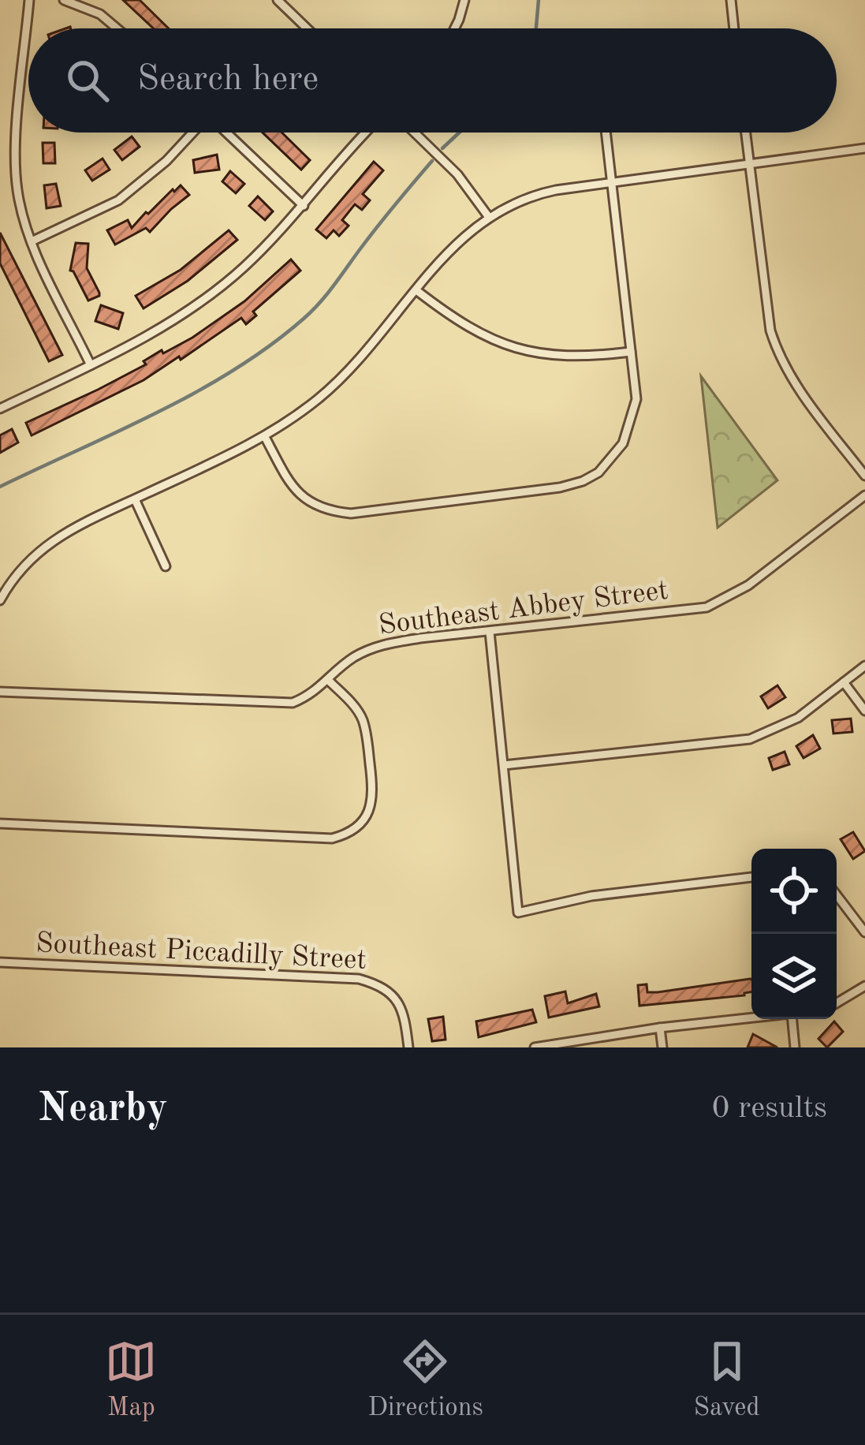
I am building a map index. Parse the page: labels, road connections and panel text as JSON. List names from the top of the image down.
{
  "streets": {
    "street": ["Southeast Abbey Street", "Southeast Piccadilly Street"]
  },
  "page": {
    "search": "Search here",
    "heading": ["Nearby", "0 results"],
    "nav": ["Map", "Directions", "Saved"]
  }
}
